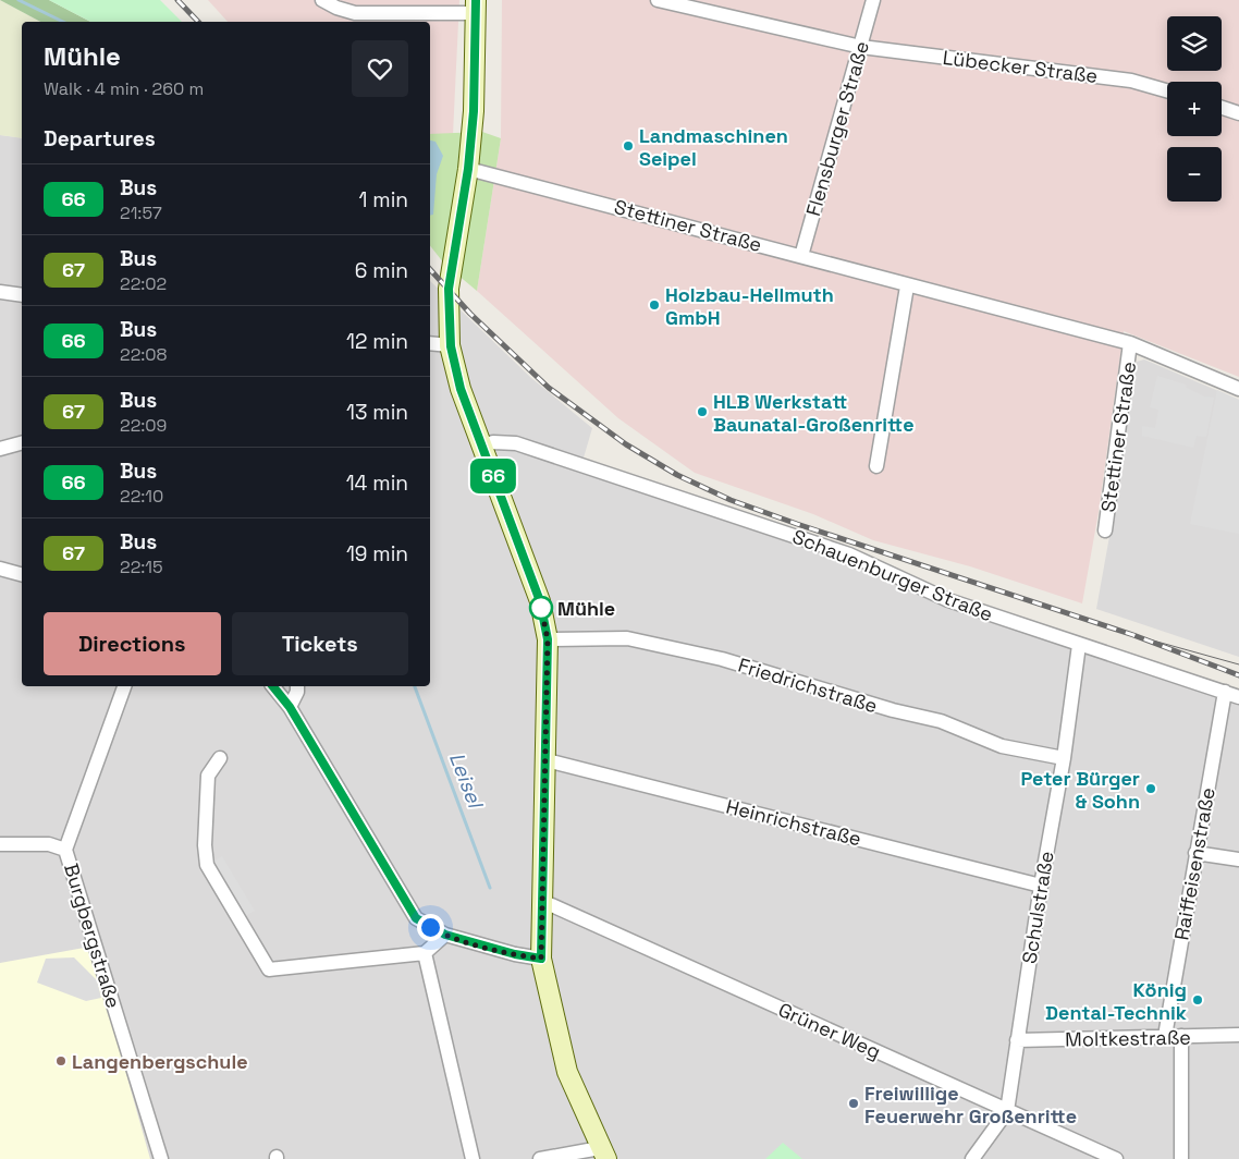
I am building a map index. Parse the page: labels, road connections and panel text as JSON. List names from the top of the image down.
{
  "streets": {
    "street": [
      "Lübecker Straße",
      "Flensburger Straße",
      "Stettiner Straße",
      "Schauenburger Straße",
      "Friedrichstraße",
      "Heinrichstraße",
      "Raiffeisenstraße",
      "Schulstraße",
      "Burgbergstraße",
      "Grüner Weg",
      "Moltkestraße"
    ]
  },
  "crossings": [
    ["Lübecker Straße", "Flensburger Straße"],
    ["Flensburger Straße", "Stettiner Straße"],
    ["Schauenburger Straße", "Raiffeisenstraße"],
    ["Schauenburger Straße", "Schulstraße"],
    ["Friedrichstraße", "Schulstraße"],
    ["Heinrichstraße", "Schulstraße"],
    ["Raiffeisenstraße", "Moltkestraße"],
    ["Schulstraße", "Grüner Weg"],
    ["Schulstraße", "Moltkestraße"]
  ],
  "water": ["Leisel"],
  "places": [
    "Landmaschinen Seipel",
    "Holzbau-Hellmuth GmbH",
    "HLB Werkstatt Baunatal-Großenritte",
    "Mühle",
    "Peter Bürger & Sohn",
    "König Dental-Technik",
    "Langenbergschule",
    "Freiwillige Feuerwehr Großenritte"
  ],
  "lines": ["bus line 66"],
  "page": {
    "on_map": "66",
    "map_buttons": ["+", "−"],
    "heading": [
      ["Mühle", "Walk · 4 min · 260 m"],
      "Departures"
    ],
    "list": [
      {
        "mark": "66",
        "name": "Bus",
        "note": "21:57",
        "value": "1 min"
      },
      {
        "mark": "67",
        "name": "Bus",
        "note": "22:02",
        "value": "6 min"
      },
      {
        "mark": "66",
        "name": "Bus",
        "note": "22:08",
        "value": "12 min"
      },
      {
        "mark": "67",
        "name": "Bus",
        "note": "22:09",
        "value": "13 min"
      },
      {
        "mark": "66",
        "name": "Bus",
        "note": "22:10",
        "value": "14 min"
      },
      {
        "mark": "67",
        "name": "Bus",
        "note": "22:15",
        "value": "19 min"
      }
    ],
    "buttons": ["Directions", "Tickets"]
  }
}
